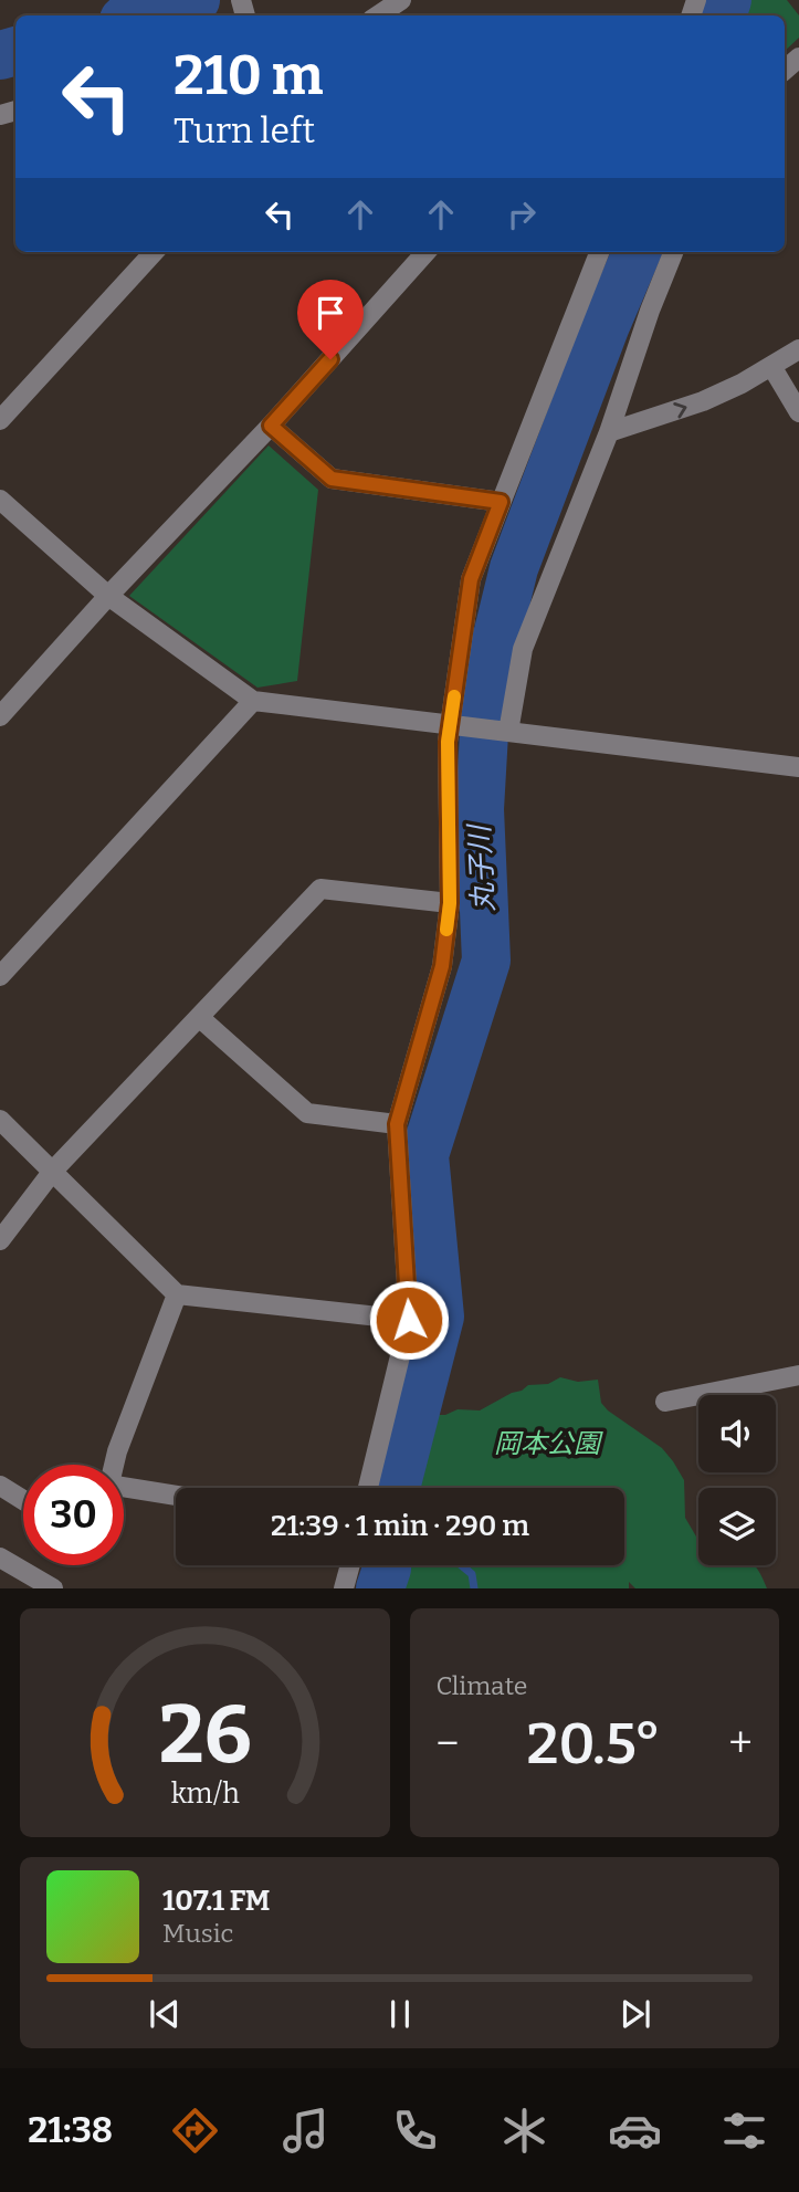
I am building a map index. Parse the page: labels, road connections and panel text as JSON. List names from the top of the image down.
{
  "water": ["丸子川"],
  "parks": ["岡本公園"],
  "page": {
    "turn": ["210 m", "Turn left"],
    "limit": "30",
    "trip": "21:39 · 1 min · 290 m",
    "tile": "Climate",
    "heat": ["−", "20.5°", "+"],
    "song": ["107.1 FM", "Music"],
    "tabs": "21:38",
    "gauge": ["26", "km/h"]
  }
}
